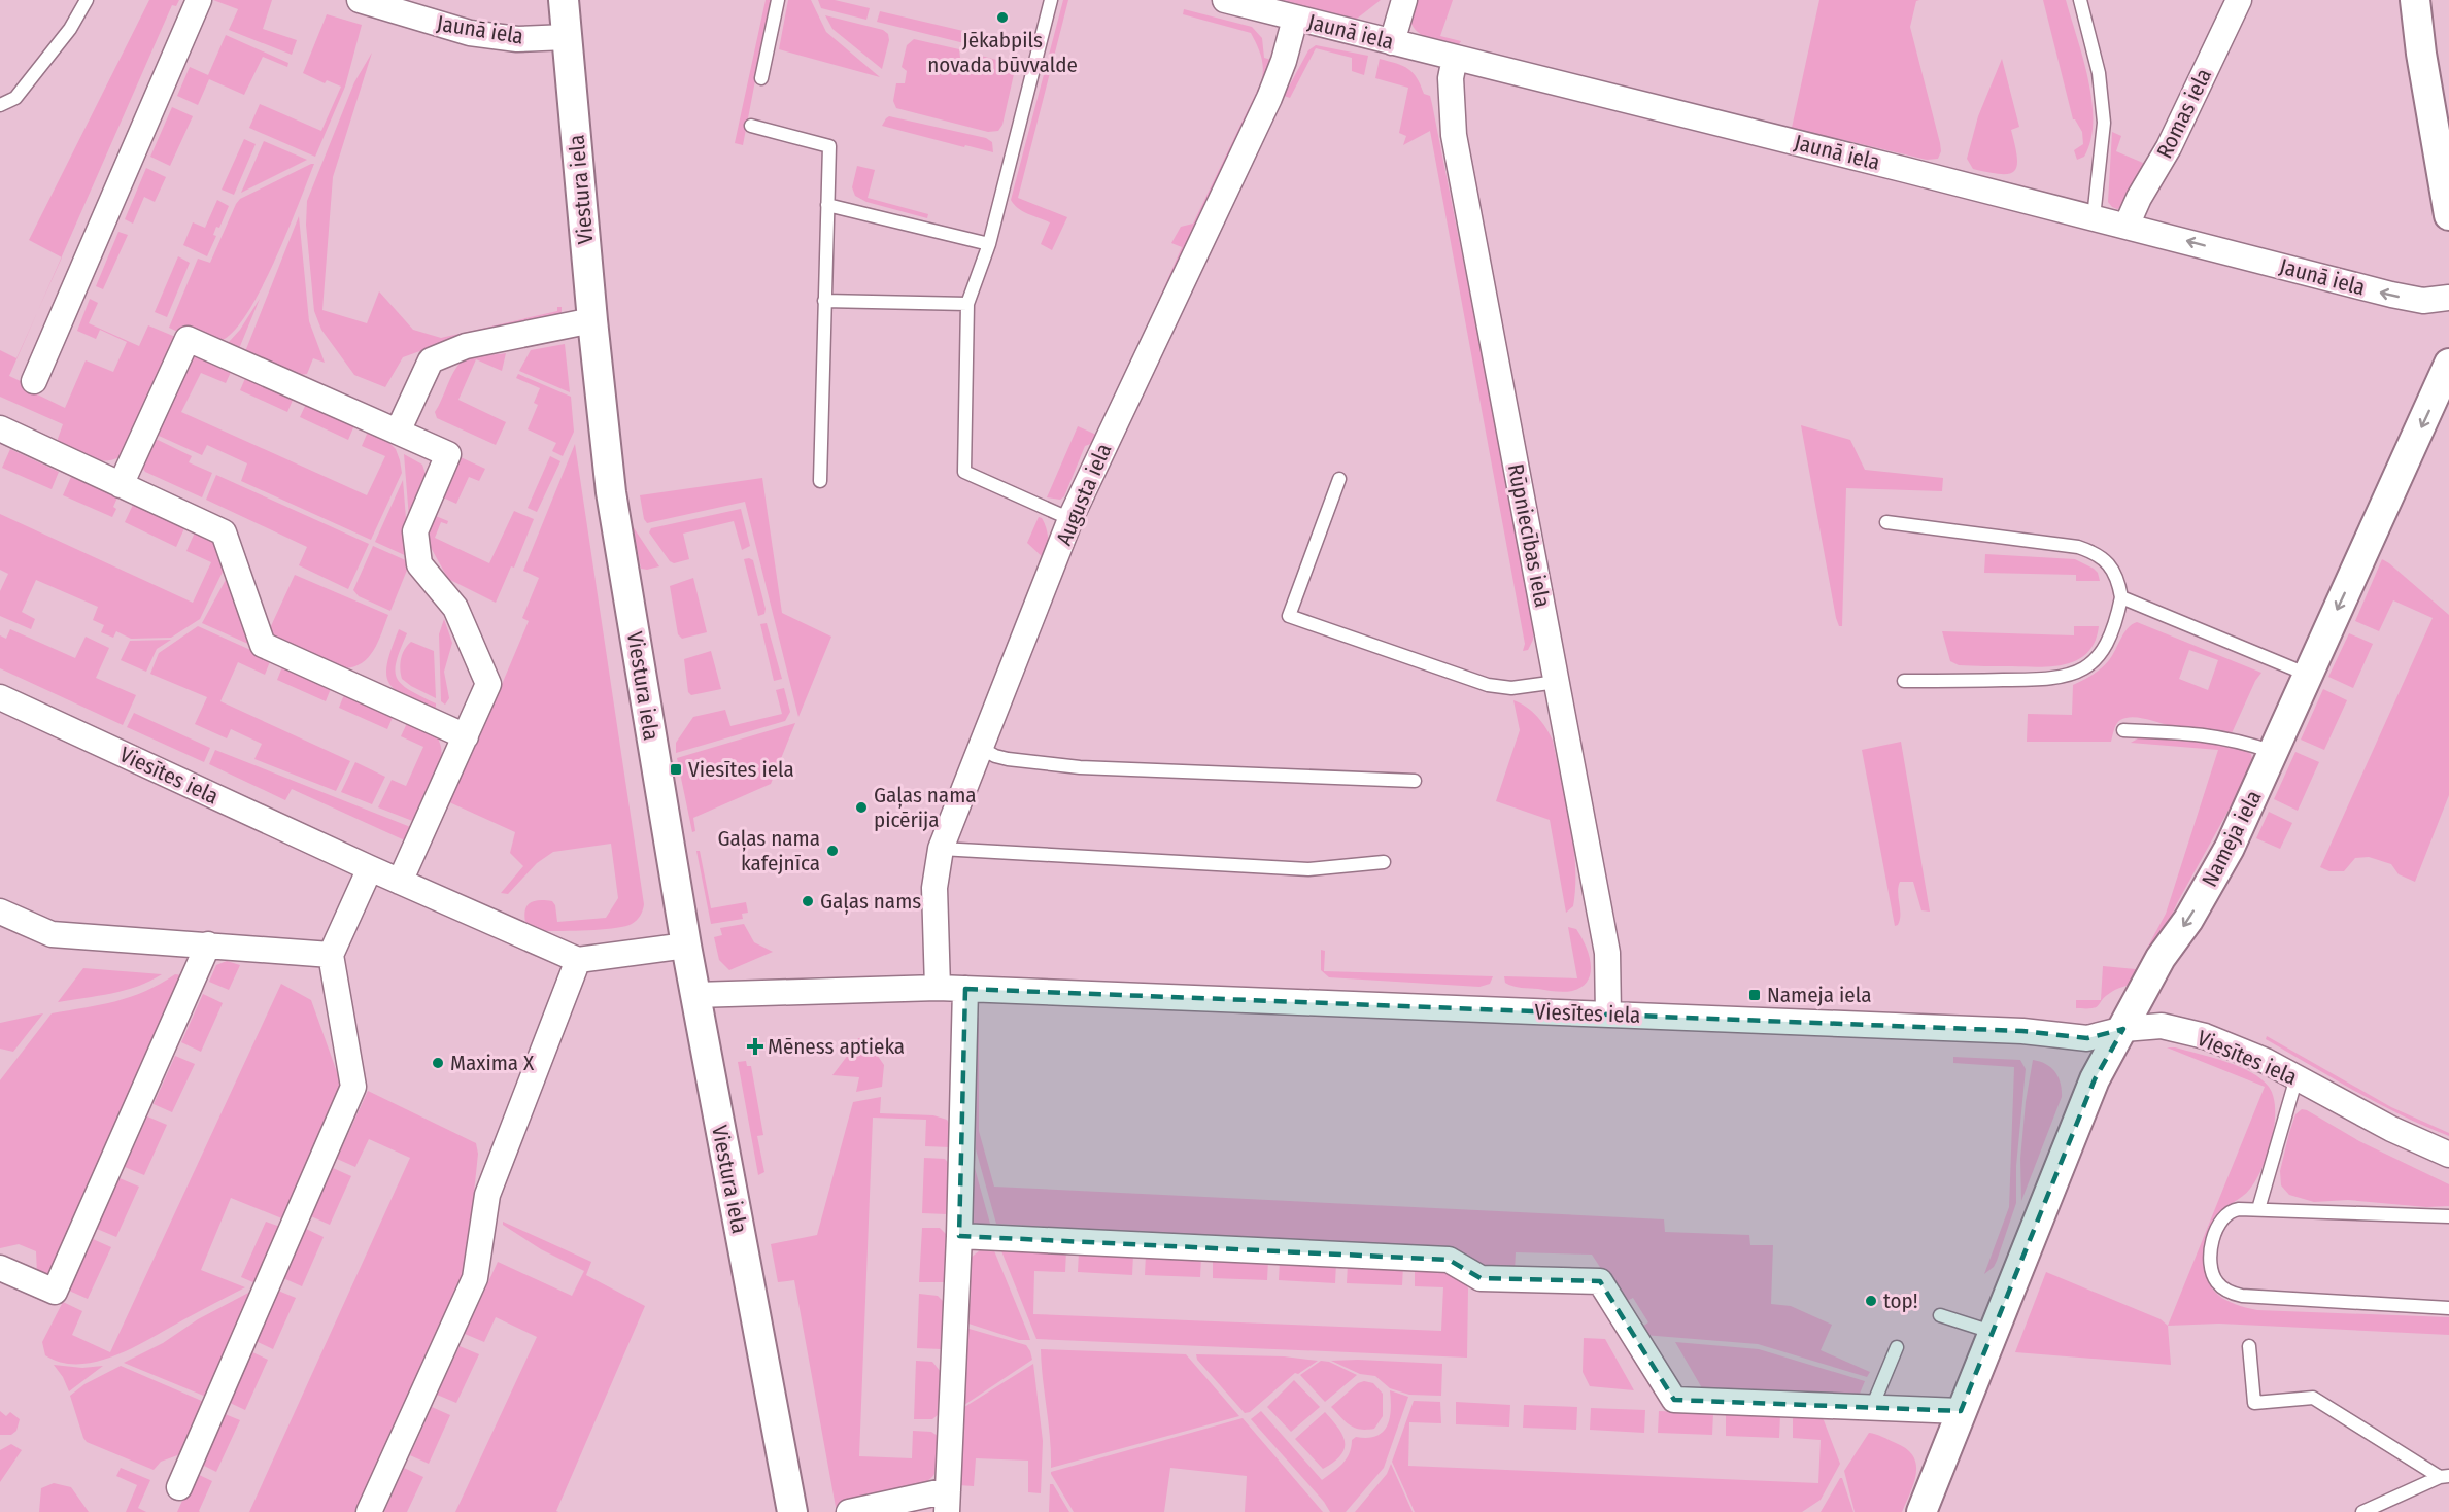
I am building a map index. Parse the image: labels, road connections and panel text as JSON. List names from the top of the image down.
{
  "streets": {
    "street": [
      "Jaunā iela",
      "Romas iela",
      "Viestura iela",
      "Augusta iela",
      "Rūpniecības iela",
      "Viesītes iela",
      "Nameja iela"
    ]
  },
  "crossings": [
    ["Jaunā iela", "Romas iela"],
    ["Jaunā iela", "Viestura iela"],
    ["Jaunā iela", "Augusta iela"],
    ["Jaunā iela", "Rūpniecības iela"],
    ["Viestura iela", "Viesītes iela"],
    ["Augusta iela", "Viesītes iela"],
    ["Rūpniecības iela", "Viesītes iela"],
    ["Viesītes iela", "Nameja iela"]
  ],
  "one_way": ["Nameja iela"],
  "places": {
    "other": [
      "Jēkabpils novada būvvalde",
      "Gaļas nama picērija",
      "Gaļas nama kafejnīca",
      "Gaļas nams",
      "Maxima X",
      "top!"
    ],
    "transit": ["Viesītes iela", "Nameja iela"],
    "health": ["Mēness aptieka"]
  }
}
